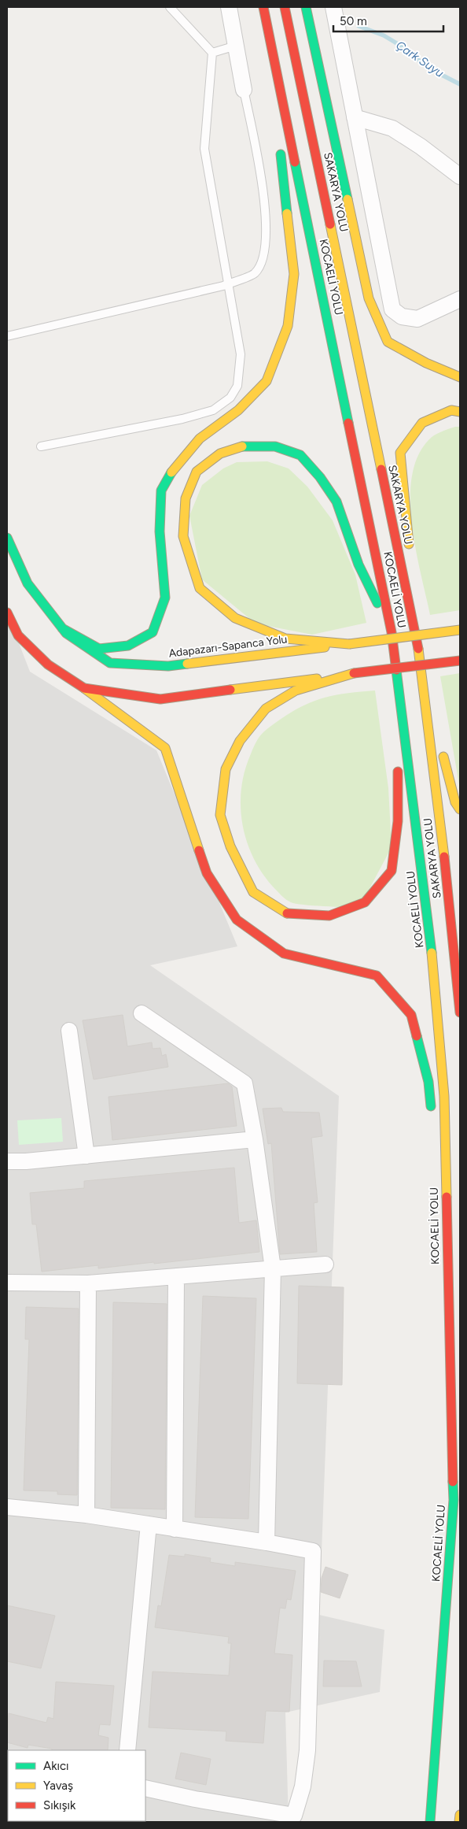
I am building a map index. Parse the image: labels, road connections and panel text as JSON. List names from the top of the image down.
{
  "streets": {
    "main road": ["SAKARYA YOLU", "KOCAELİ YOLU", "Adapazarı-Sapanca Yolu"]
  },
  "water": ["Çark Suyu"],
  "legend": ["Akıcı", "Yavaş", "Sıkışık"],
  "scale_bar": "50 m"
}
